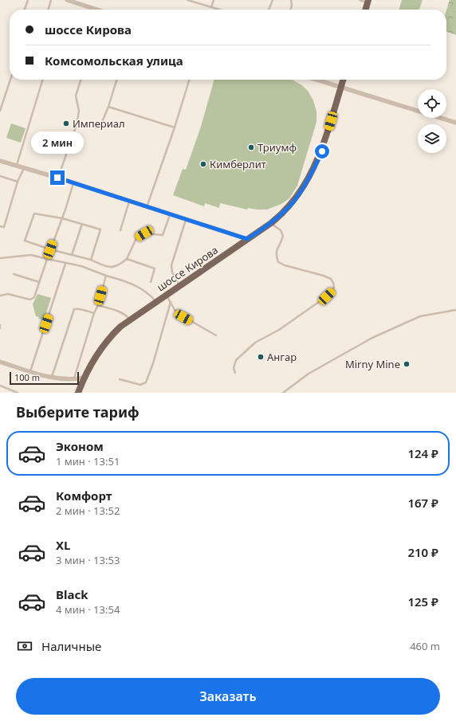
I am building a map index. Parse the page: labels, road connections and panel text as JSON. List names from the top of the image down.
{
  "streets": {
    "main road": ["шоссе Кирова"]
  },
  "places": [
    "Империал",
    "Триумф",
    "Кимберлит",
    "Ангар",
    "Mirny Mine"
  ],
  "scale_bar": "100 m",
  "page": {
    "banner": ["шоссе Кирова", "Комсомольская улица"],
    "bubble": "2 мин",
    "scale": "100 m",
    "heading": "Выберите тариф",
    "list": [
      {
        "name": "Эконом",
        "note": "1 мин · 13:51",
        "value": "124 ₽"
      },
      {
        "name": "Комфорт",
        "note": "2 мин · 13:52",
        "value": "167 ₽"
      },
      {
        "name": "XL",
        "note": "3 мин · 13:53",
        "value": "210 ₽"
      },
      {
        "name": "Black",
        "note": "4 мин · 13:54",
        "value": "125 ₽"
      }
    ],
    "pay": ["Наличные", "460 m"],
    "buttons": "Заказать"
  }
}
